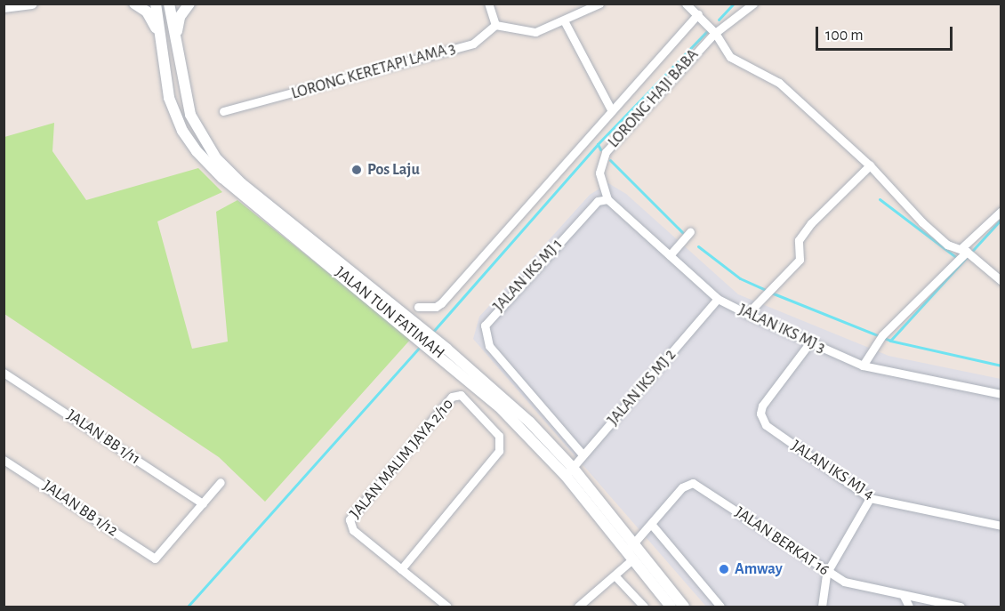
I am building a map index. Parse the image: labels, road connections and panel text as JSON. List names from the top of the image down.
{
  "streets": {
    "main road": ["JALAN TUN FATIMAH"],
    "street": [
      "LORONG KERETAPI LAMA 3",
      "LORONG HAJI BABA",
      "JALAN IKS MJ 1",
      "JALAN IKS MJ 3",
      "JALAN IKS MJ 2",
      "JALAN BB 1/11",
      "JALAN MALIM JAYA 2/10",
      "JALAN IKS MJ 4",
      "JALAN BB 1/12",
      "JALAN BERKAT 16"
    ]
  },
  "crossings": [
    ["LORONG HAJI BABA", "JALAN IKS MJ 1"],
    ["LORONG HAJI BABA", "JALAN IKS MJ 3"],
    ["JALAN IKS MJ 1", "JALAN IKS MJ 3"],
    ["JALAN IKS MJ 1", "JALAN IKS MJ 2"],
    ["JALAN TUN FATIMAH", "JALAN IKS MJ 2"],
    ["JALAN TUN FATIMAH", "JALAN BERKAT 16"],
    ["JALAN IKS MJ 3", "JALAN IKS MJ 2"],
    ["JALAN IKS MJ 3", "JALAN IKS MJ 4"],
    ["JALAN BB 1/11", "JALAN BB 1/12"]
  ],
  "places": ["Pos Laju", "Amway"],
  "scale_bar": "100 m"
}
